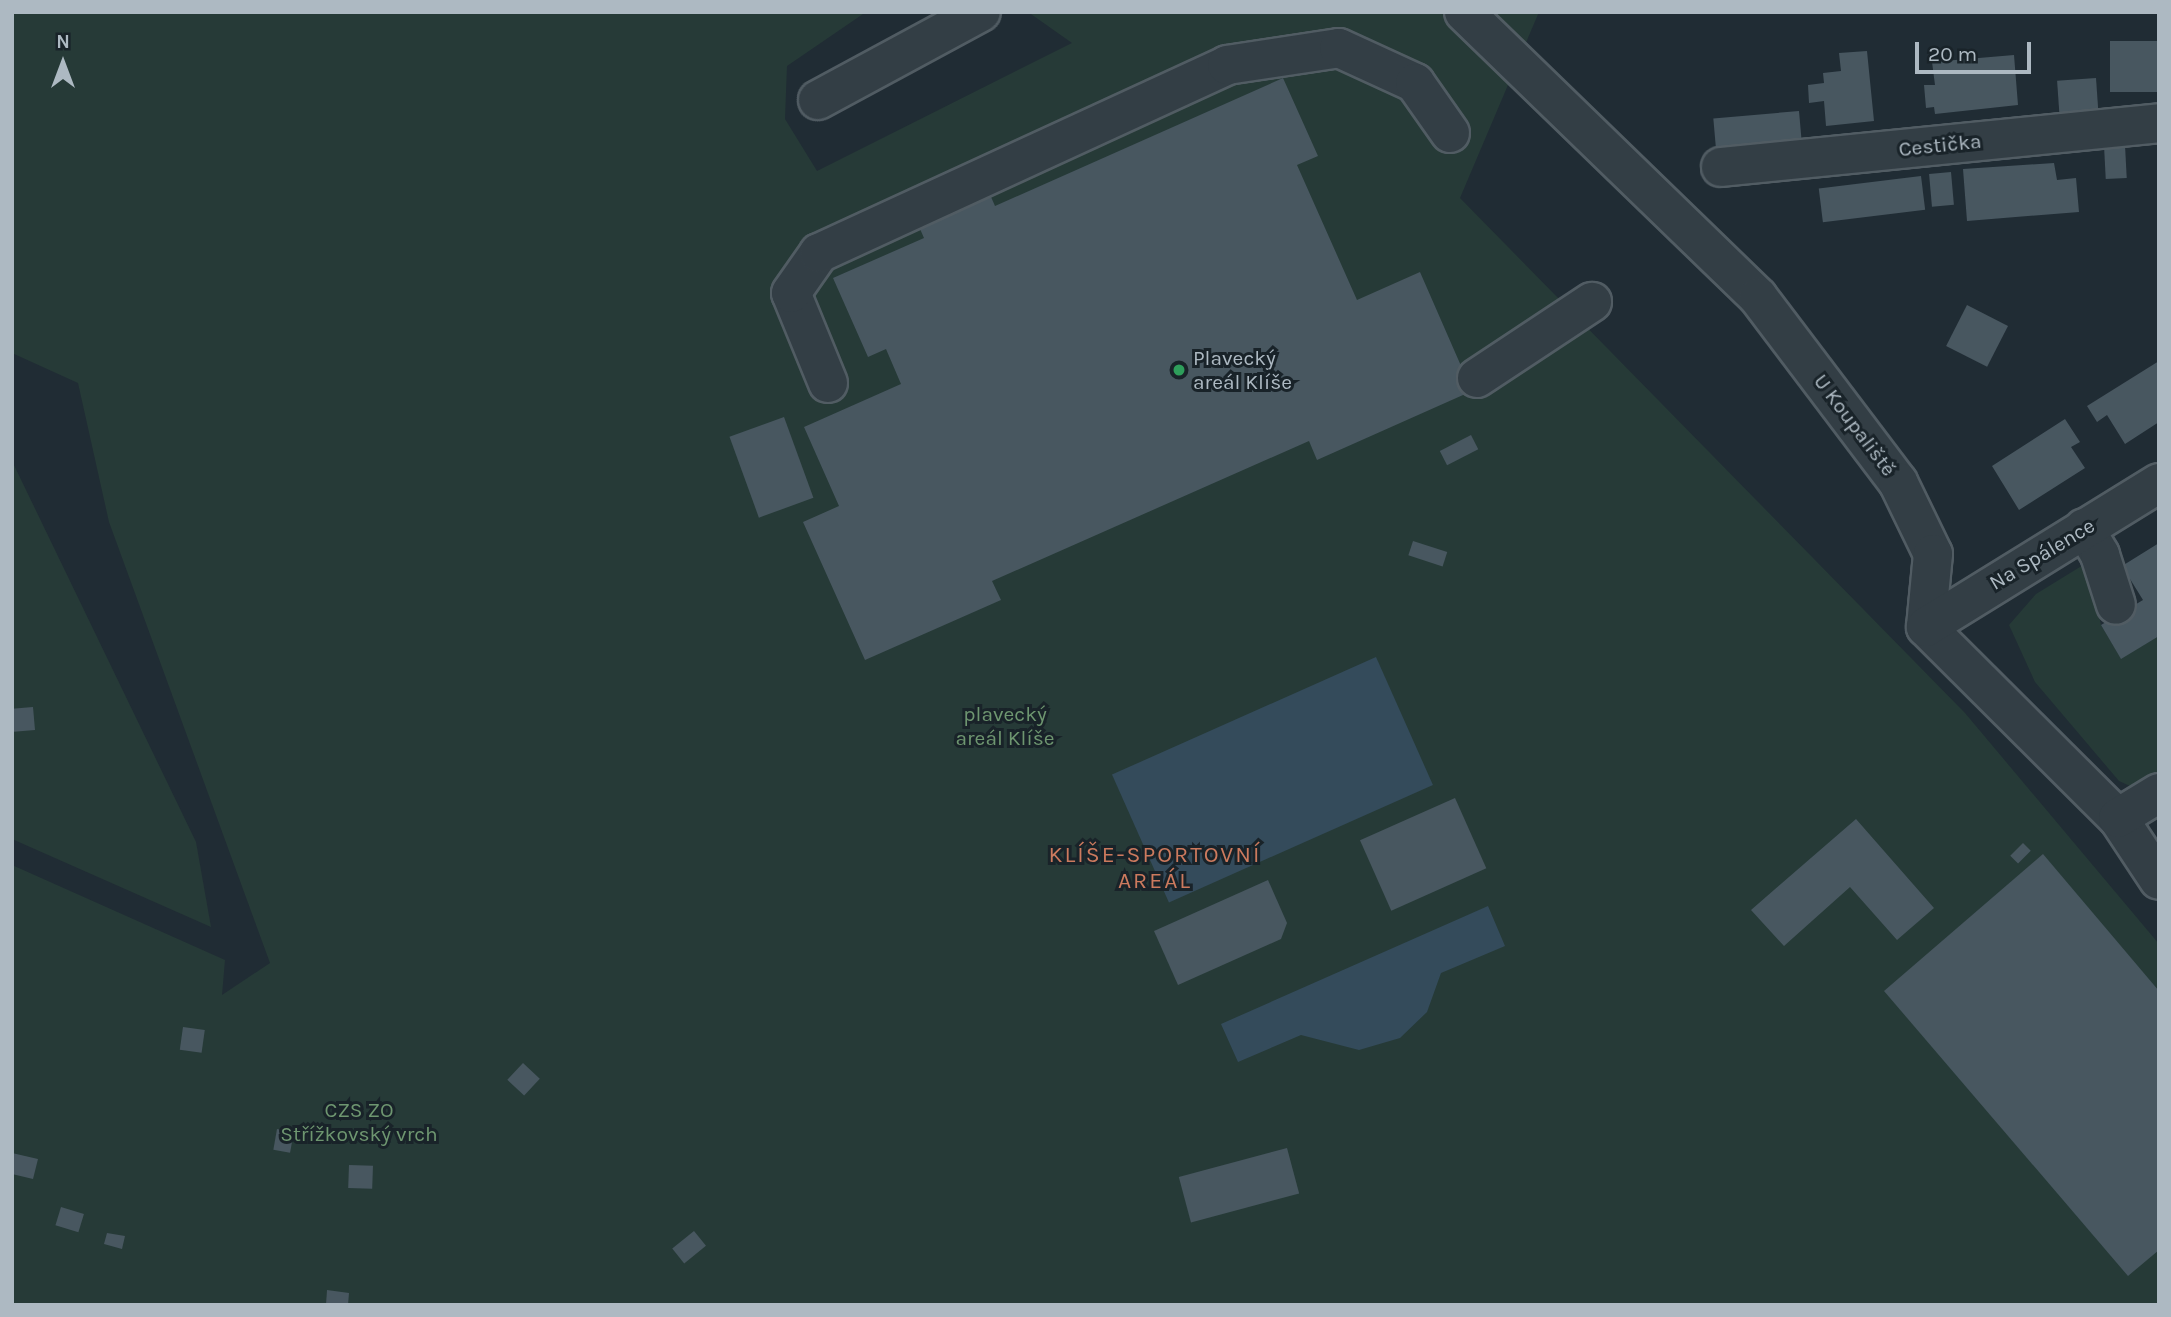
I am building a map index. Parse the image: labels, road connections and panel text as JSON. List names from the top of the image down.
{
  "streets": {
    "street": ["Cestička", "U Koupaliště", "Na Spálence"]
  },
  "crossings": [
    ["U Koupaliště", "Na Spálence"]
  ],
  "districts": ["KLÍŠE-SPORTOVNÍ AREÁL"],
  "parks": ["plavecký areál Klíše", "CZS ZO Střížkovský vrch"],
  "places": ["Plavecký areál Klíše"],
  "scale_bar": "20 m",
  "north": "top"
}
